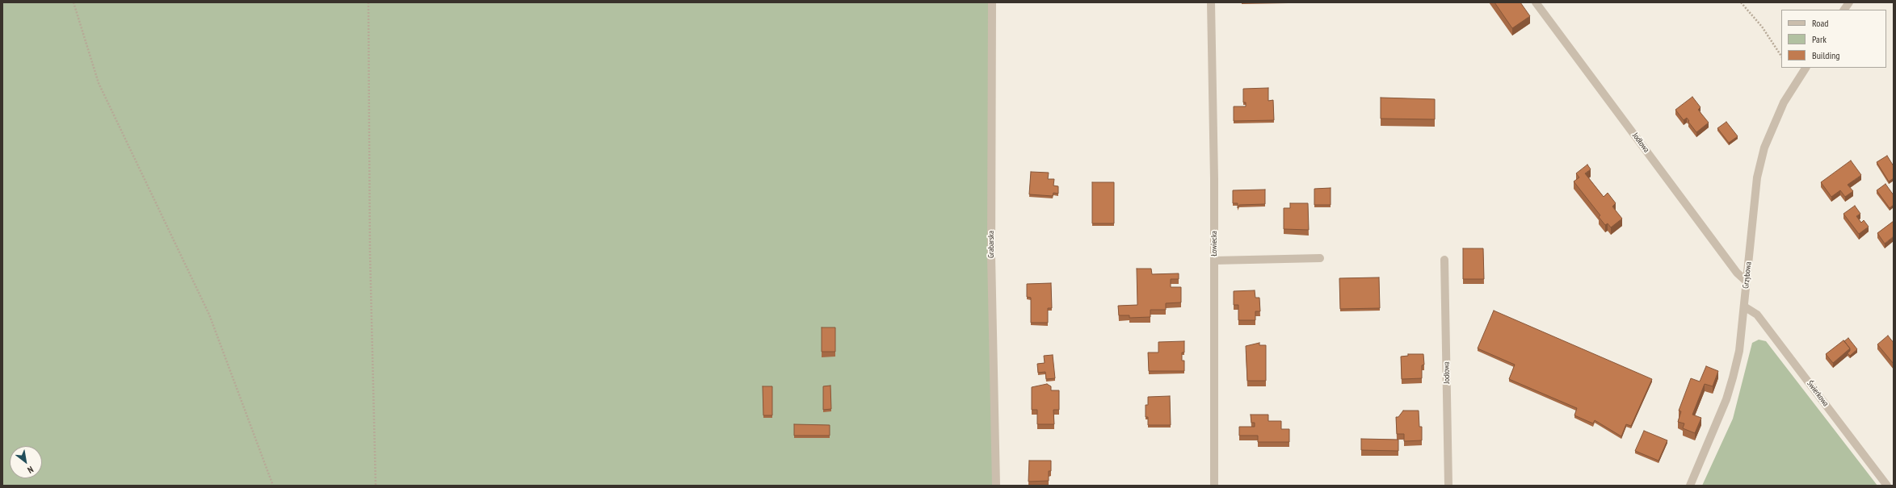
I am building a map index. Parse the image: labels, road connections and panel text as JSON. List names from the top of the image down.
{
  "streets": {
    "street": [
      "Jodłowa",
      "Łowiecka",
      "Grabarska",
      "Grzybowa",
      "Świerkowa"
    ]
  },
  "crossings": [
    ["Jodłowa", "Grzybowa"],
    ["Grzybowa", "Świerkowa"]
  ],
  "legend": ["Road", "Park", "Building"],
  "north": "bottom right"
}
